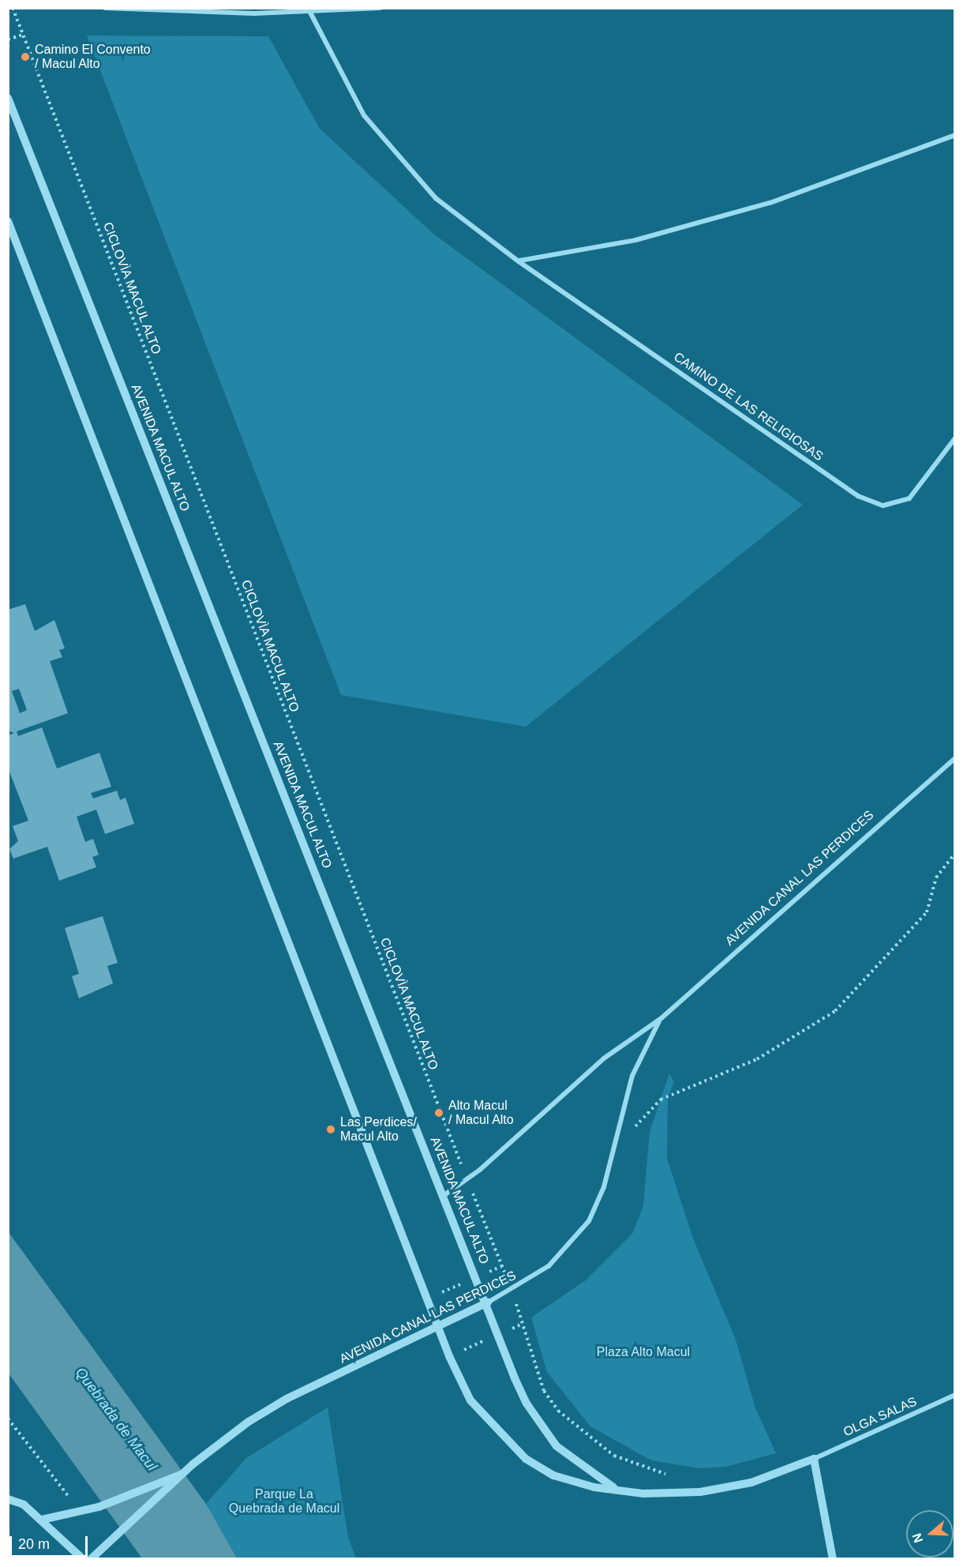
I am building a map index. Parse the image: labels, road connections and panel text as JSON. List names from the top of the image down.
{
  "streets": {
    "street": [
      "CAMINO DE LAS RELIGIOSAS",
      "AVENIDA MACUL ALTO",
      "AVENIDA CANAL LAS PERDICES",
      "OLGA SALAS"
    ],
    "path": ["CICLOVÌA MACUL ALTO"]
  },
  "crossings": [
    ["CICLOVÌA MACUL ALTO", "AVENIDA CANAL LAS PERDICES"],
    ["AVENIDA MACUL ALTO", "AVENIDA CANAL LAS PERDICES"],
    ["AVENIDA MACUL ALTO", "OLGA SALAS"]
  ],
  "water": ["Quebrada de Macul"],
  "parks": ["Plaza Alto Macul", "Parque La Quebrada de Macul"],
  "places": ["Camino El Convento / Macul Alto", "Alto Macul / Macul Alto", "Las Perdices/ Macul Alto"],
  "scale_bar": "20 m",
  "north": "left"
}
